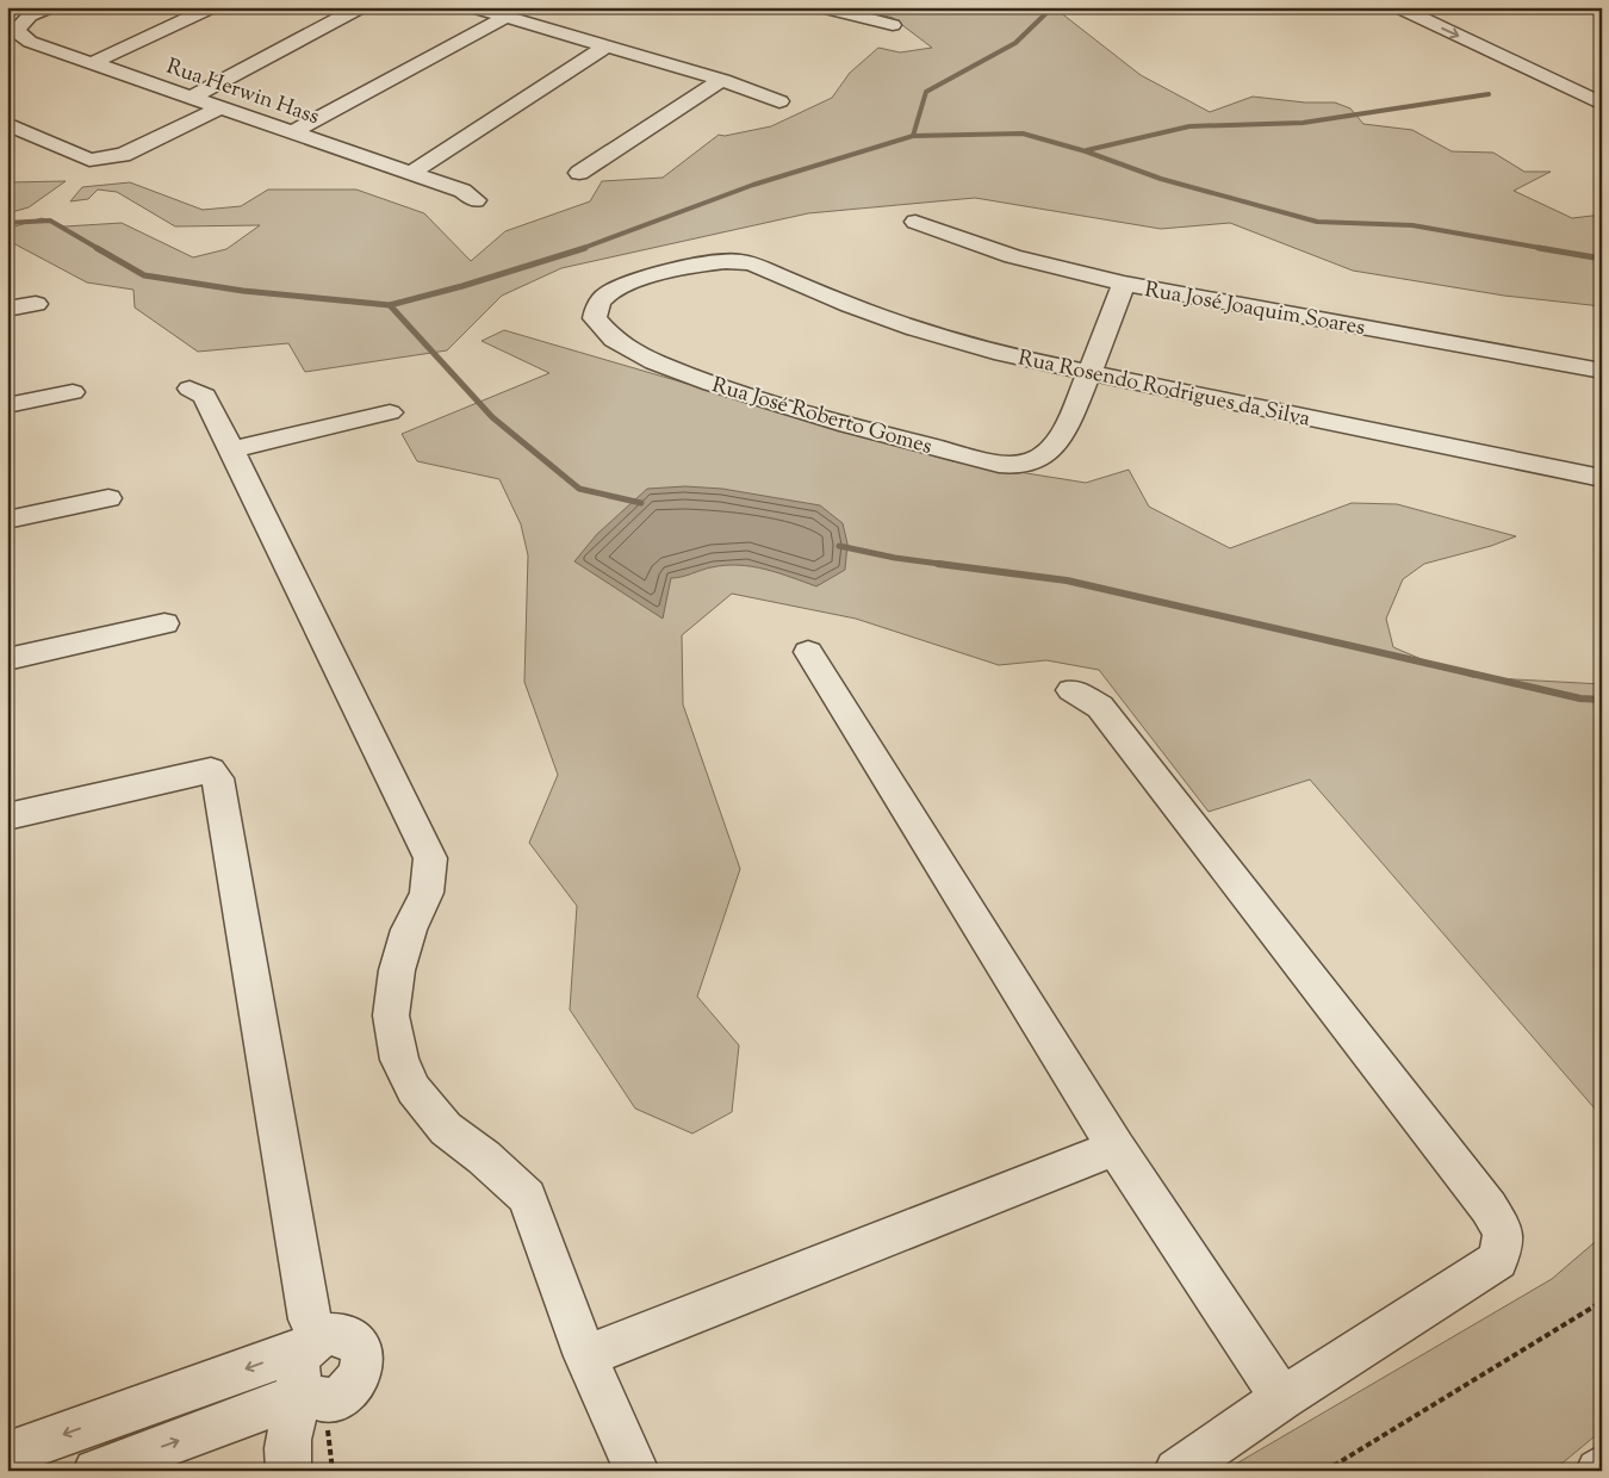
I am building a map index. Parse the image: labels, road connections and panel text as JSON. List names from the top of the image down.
{
  "streets": {
    "street": [
      "Rua Herwin Hass",
      "Rua José Joaquim Soares",
      "Rua Rosendo Rodrigues da Silva",
      "Rua José Roberto Gomes"
    ]
  },
  "crossings": [
    ["Rua Rosendo Rodrigues da Silva", "Rua José Roberto Gomes"]
  ]
}
